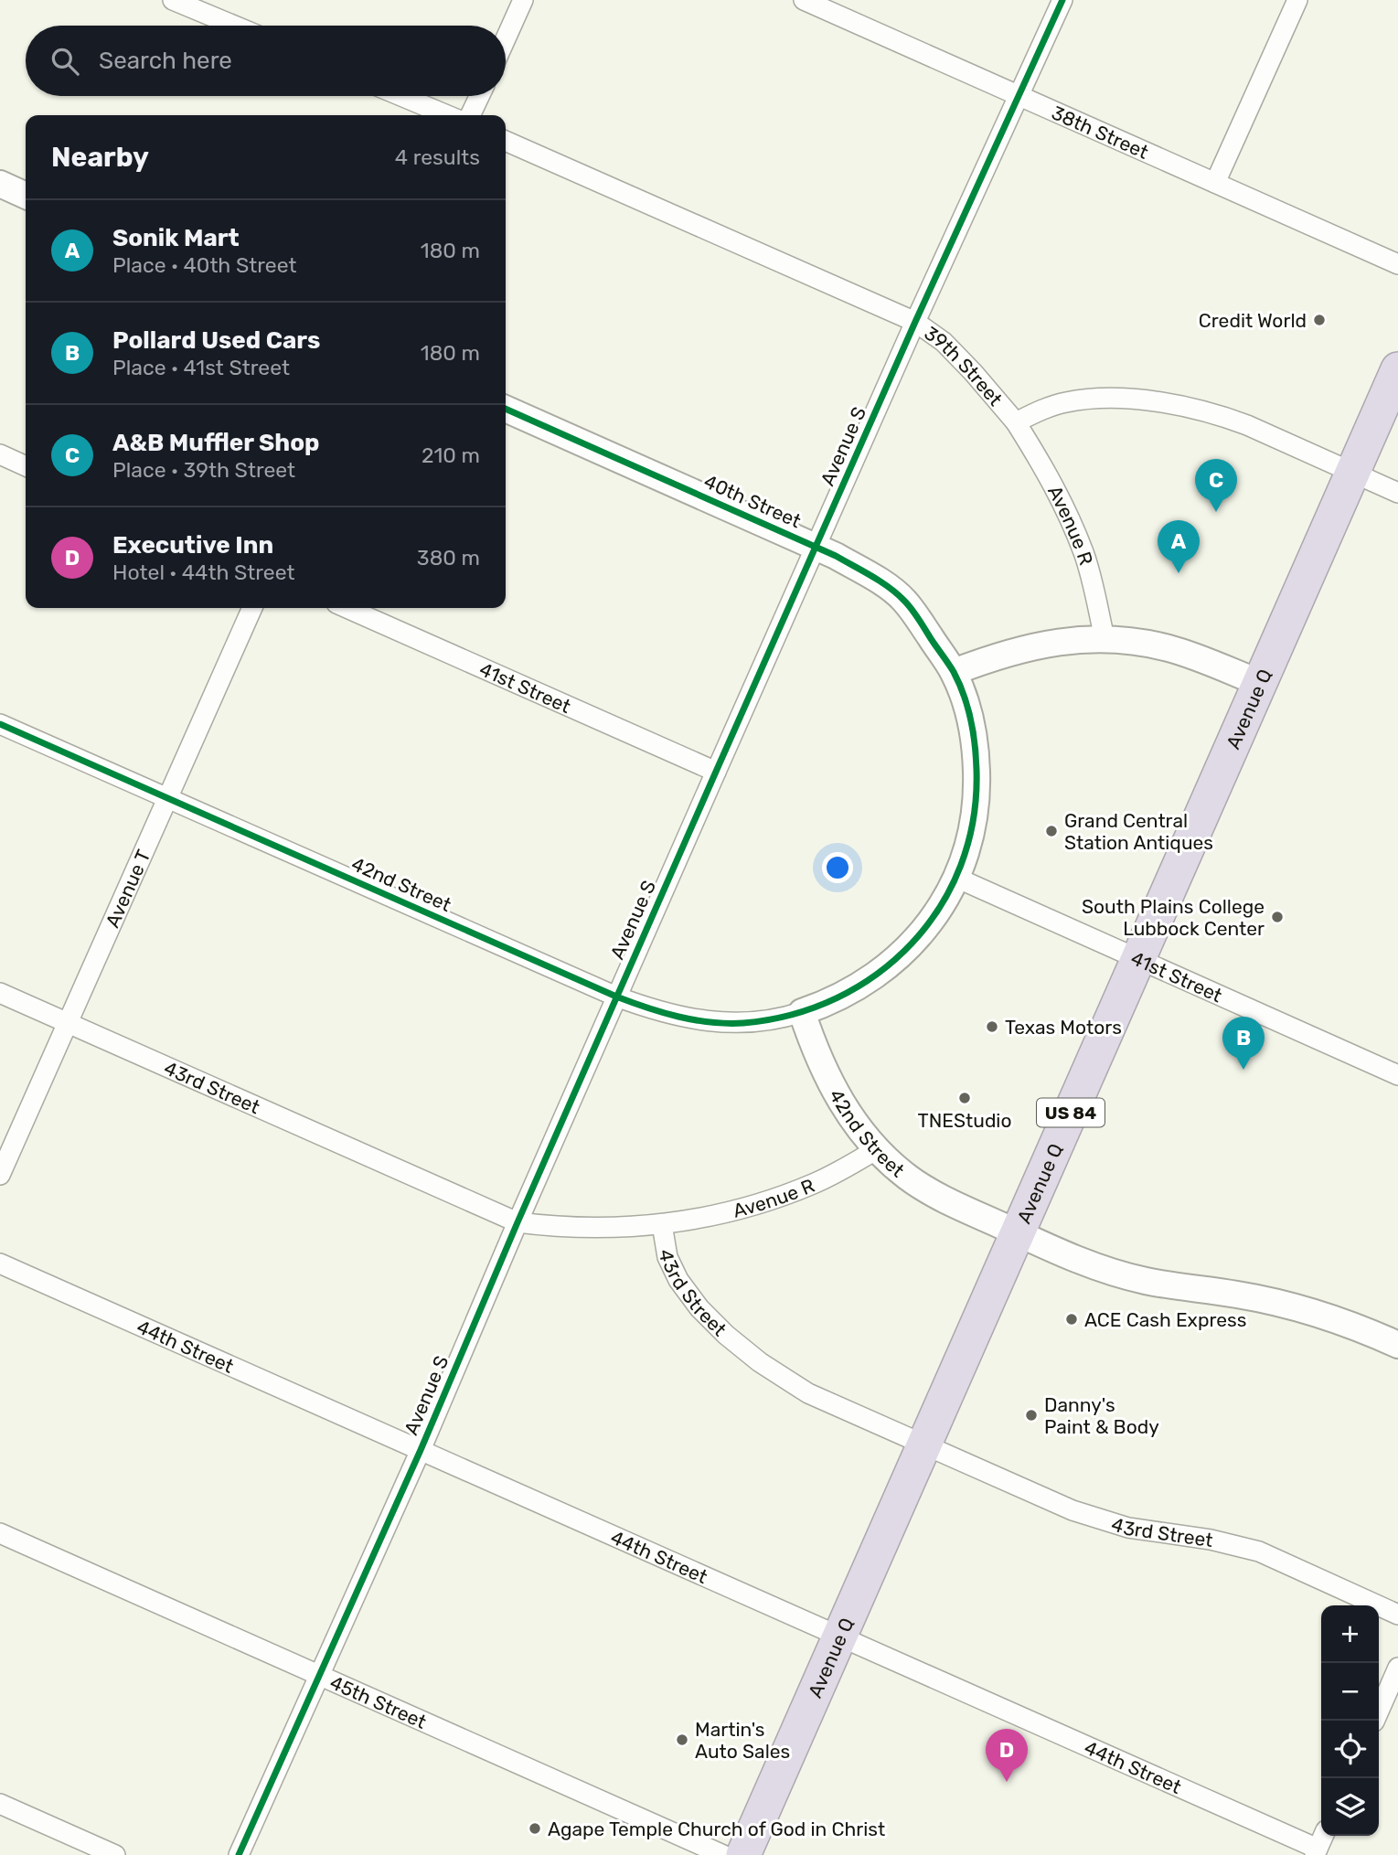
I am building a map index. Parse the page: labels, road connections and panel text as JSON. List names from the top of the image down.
{
  "streets": {
    "highway": ["Avenue Q", "US 84"],
    "street": [
      "38th Street",
      "39th Street",
      "Avenue S",
      "40th Street",
      "Avenue R",
      "41st Street",
      "42nd Street",
      "Avenue T",
      "43rd Street",
      "44th Street",
      "45th Street"
    ]
  },
  "crossings": [
    ["38th Street", "Avenue S"],
    ["39th Street", "Avenue S"],
    ["39th Street", "Avenue R"],
    ["39th Street", "Avenue Q"],
    ["Avenue S", "40th Street"],
    ["Avenue S", "41st Street"],
    ["Avenue S", "42nd Street"],
    ["Avenue S", "43rd Street"],
    ["Avenue S", "44th Street"],
    ["Avenue S", "45th Street"],
    ["Avenue R", "42nd Street"],
    ["Avenue R", "43rd Street"],
    ["41st Street", "Avenue Q"],
    ["Avenue Q", "42nd Street"],
    ["Avenue Q", "43rd Street"],
    ["Avenue Q", "44th Street"],
    ["42nd Street", "Avenue T"],
    ["Avenue T", "43rd Street"]
  ],
  "places": [
    "Credit World",
    "Grand Central Station Antiques",
    "South Plains College Lubbock Center",
    "Texas Motors",
    "TNEStudio",
    "ACE Cash Express",
    "Danny's Paint & Body",
    "Martin's Auto Sales",
    "Agape Temple Church of God in Christ"
  ],
  "page": {
    "search": "Search here",
    "heading": ["Nearby", "4 results"],
    "list": [
      {
        "mark": "A",
        "name": "Sonik Mart",
        "note": "Place · 40th Street",
        "value": "180 m"
      },
      {
        "mark": "B",
        "name": "Pollard Used Cars",
        "note": "Place · 41st Street",
        "value": "180 m"
      },
      {
        "mark": "C",
        "name": "A&B Muffler Shop",
        "note": "Place · 39th Street",
        "value": "210 m"
      },
      {
        "mark": "D",
        "name": "Executive Inn",
        "note": "Hotel · 44th Street",
        "value": "380 m"
      }
    ],
    "pins": [
      "C",
      "A",
      "B",
      "D"
    ],
    "map_buttons": ["+", "−"]
  }
}
